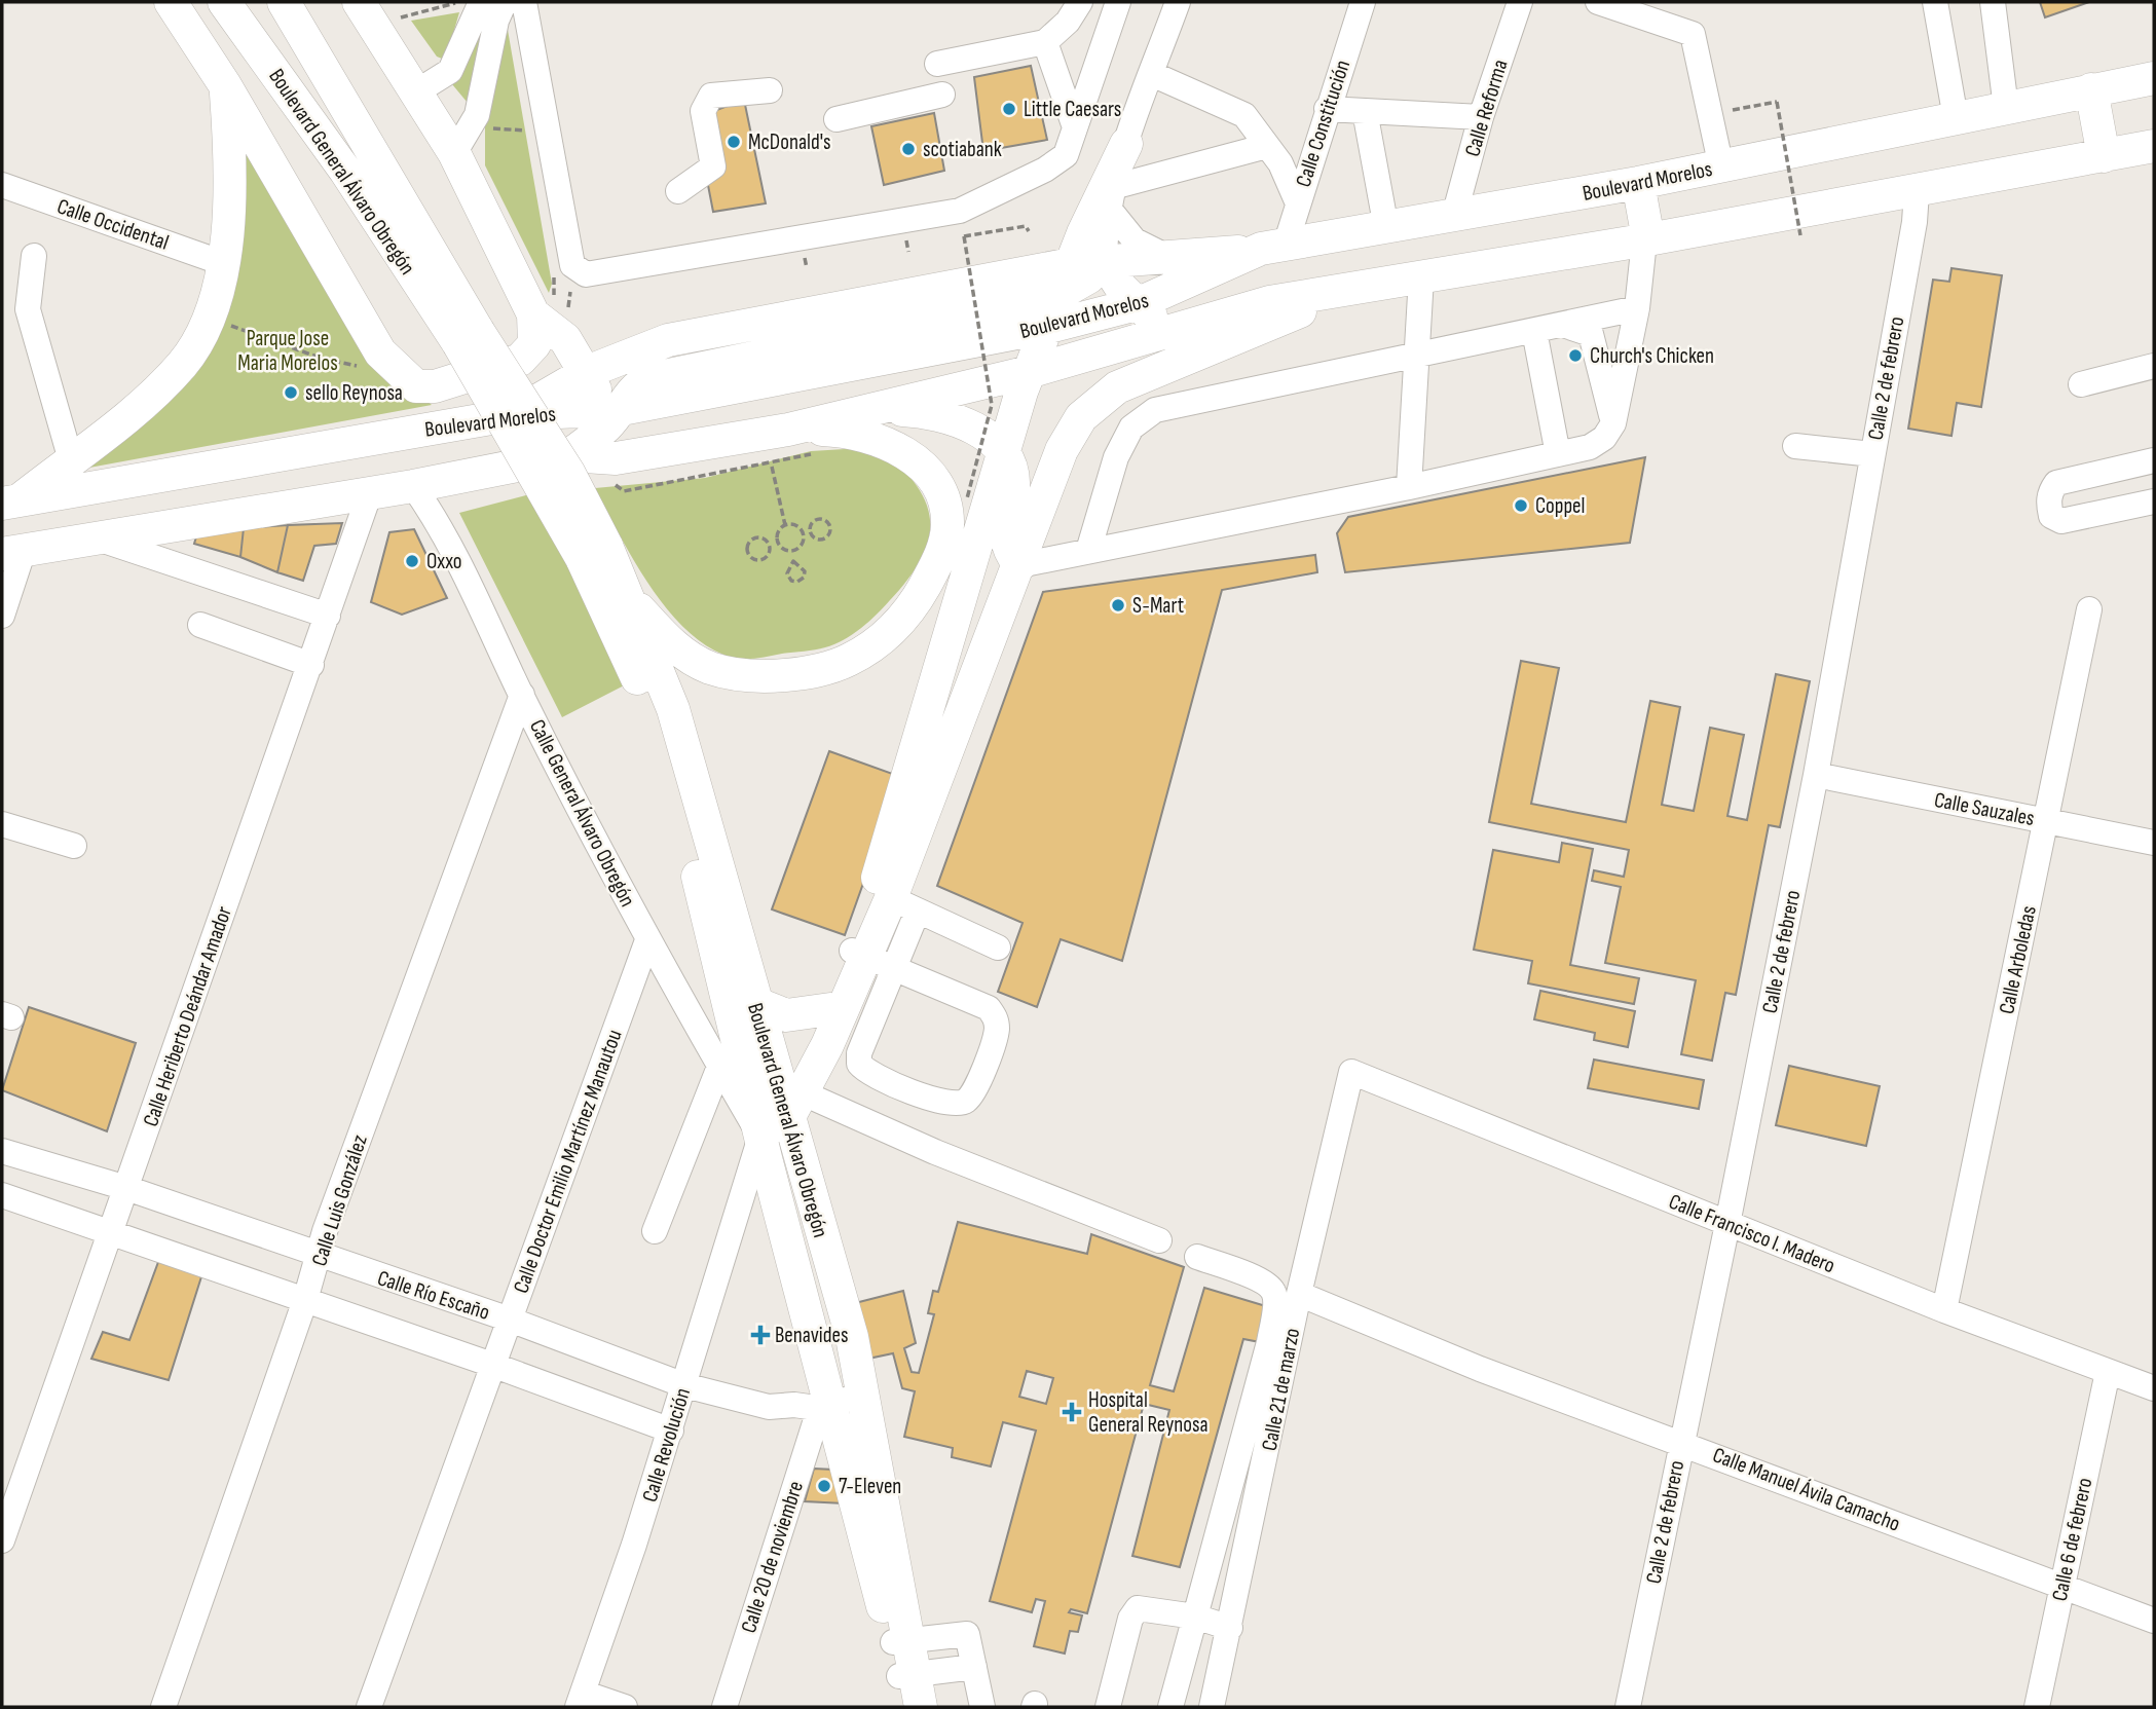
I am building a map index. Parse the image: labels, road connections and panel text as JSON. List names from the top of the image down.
{
  "streets": {
    "main road": ["Boulevard General Álvaro Obregón", "Boulevard Morelos"],
    "street": [
      "Calle Reforma",
      "Calle Constitución",
      "Calle Occidental",
      "Calle 2 de febrero",
      "Calle Sauzales",
      "Calle General Álvaro Obregón",
      "Calle Arboledas",
      "Calle Heriberto Deándar Amador",
      "Calle Doctor Emilio Martínez Manautou",
      "Calle Luis González",
      "Calle Francisco I. Madero",
      "Calle Río Escaño",
      "Calle 21 de marzo",
      "Calle Revolución",
      "Calle Manuel Ávila Camacho",
      "Calle 6 de febrero",
      "Calle 20 de noviembre"
    ]
  },
  "crossings": [
    ["Calle Reforma", "Boulevard Morelos"],
    ["Calle Constitución", "Boulevard Morelos"],
    ["Boulevard General Álvaro Obregón", "Calle General Álvaro Obregón"],
    ["Boulevard General Álvaro Obregón", "Calle Río Escaño"],
    ["Boulevard General Álvaro Obregón", "Calle Revolución"],
    ["Boulevard General Álvaro Obregón", "Calle 20 de noviembre"],
    ["Boulevard Morelos", "Calle 2 de febrero"],
    ["Boulevard Morelos", "Calle General Álvaro Obregón"],
    ["Boulevard Morelos", "Calle Heriberto Deándar Amador"],
    ["Calle 2 de febrero", "Calle Sauzales"],
    ["Calle 2 de febrero", "Calle Francisco I. Madero"],
    ["Calle 2 de febrero", "Calle Manuel Ávila Camacho"],
    ["Calle Sauzales", "Calle Arboledas"],
    ["Calle General Álvaro Obregón", "Calle Doctor Emilio Martínez Manautou"],
    ["Calle General Álvaro Obregón", "Calle Luis González"],
    ["Calle General Álvaro Obregón", "Calle Revolución"],
    ["Calle Arboledas", "Calle Francisco I. Madero"],
    ["Calle Heriberto Deándar Amador", "Calle Río Escaño"],
    ["Calle Doctor Emilio Martínez Manautou", "Calle Río Escaño"],
    ["Calle Luis González", "Calle Río Escaño"],
    ["Calle Francisco I. Madero", "Calle 21 de marzo"],
    ["Calle Francisco I. Madero", "Calle 6 de febrero"],
    ["Calle Río Escaño", "Calle Revolución"],
    ["Calle Río Escaño", "Calle 20 de noviembre"],
    ["Calle 21 de marzo", "Calle Manuel Ávila Camacho"],
    ["Calle Manuel Ávila Camacho", "Calle 6 de febrero"]
  ],
  "parks": ["Parque Jose Maria Morelos"],
  "places": {
    "other": [
      "Little Caesars",
      "McDonald's",
      "scotiabank",
      "Church's Chicken",
      "sello Reynosa",
      "Coppel",
      "Oxxo",
      "S-Mart",
      "7-Eleven"
    ],
    "health": ["Benavides", "Hospital General Reynosa"]
  }
}
